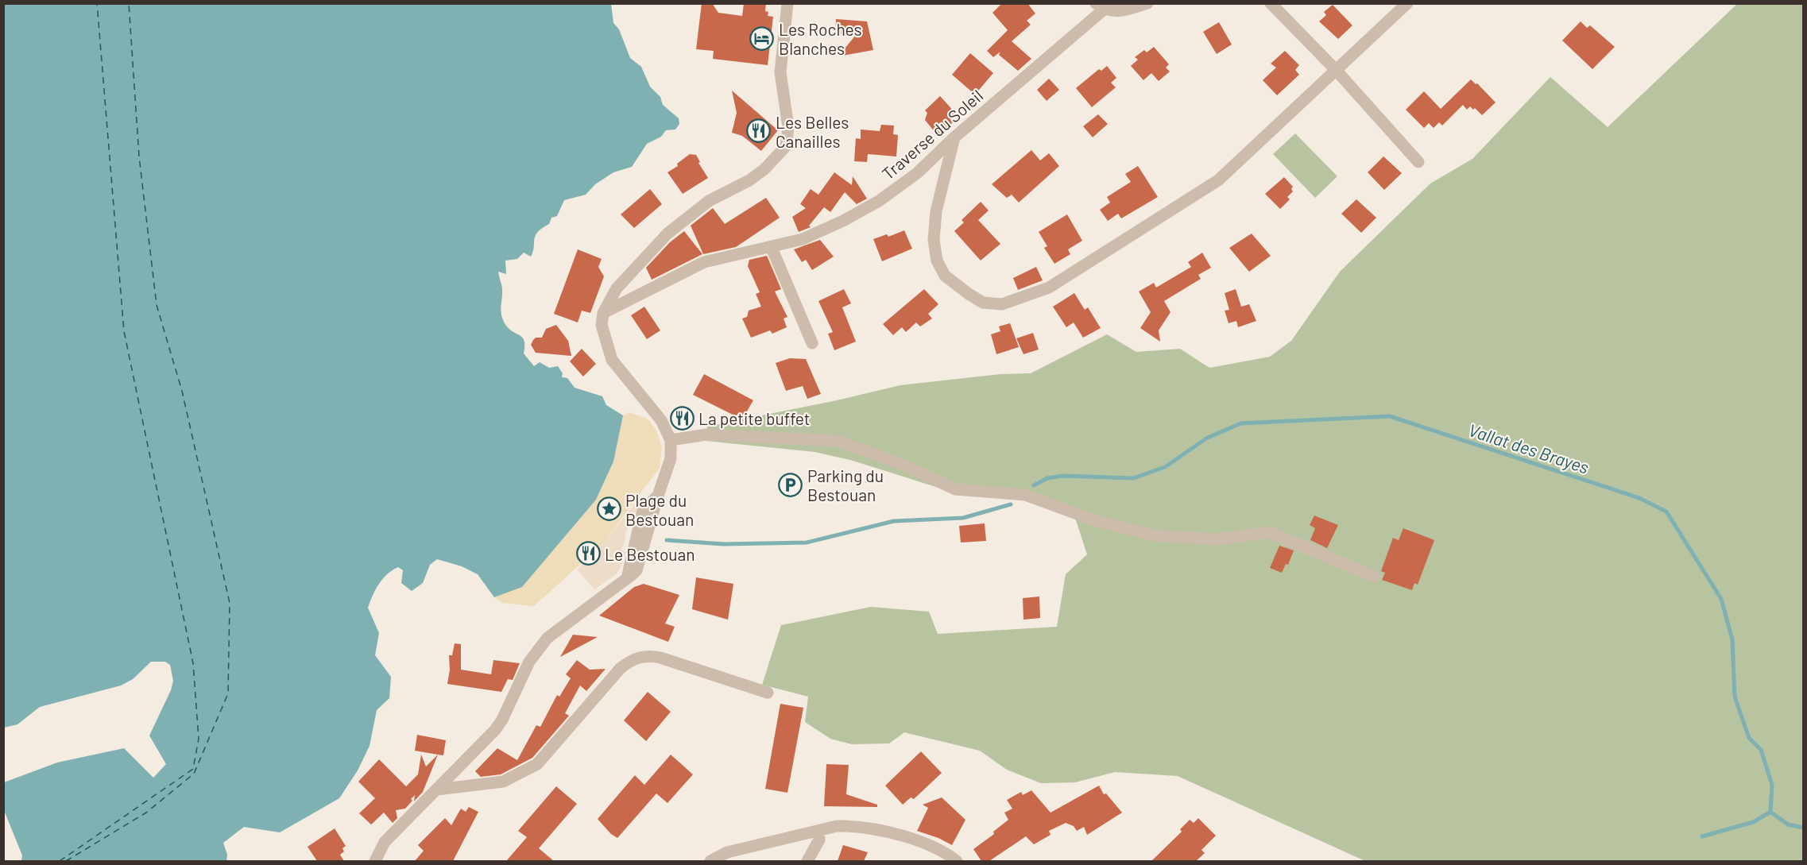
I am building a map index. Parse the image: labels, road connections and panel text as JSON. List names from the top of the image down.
{
  "streets": {
    "street": ["Traverse du Soleil"]
  },
  "water": ["Vallat des Brayes"],
  "places": {
    "hotel": ["Les Roches Blanches"],
    "restaurant": ["Les Belles Canailles", "La petite buffet", "Le Bestouan"],
    "parking": ["Parking du Bestouan"],
    "place": ["Plage du Bestouan"]
  }
}
